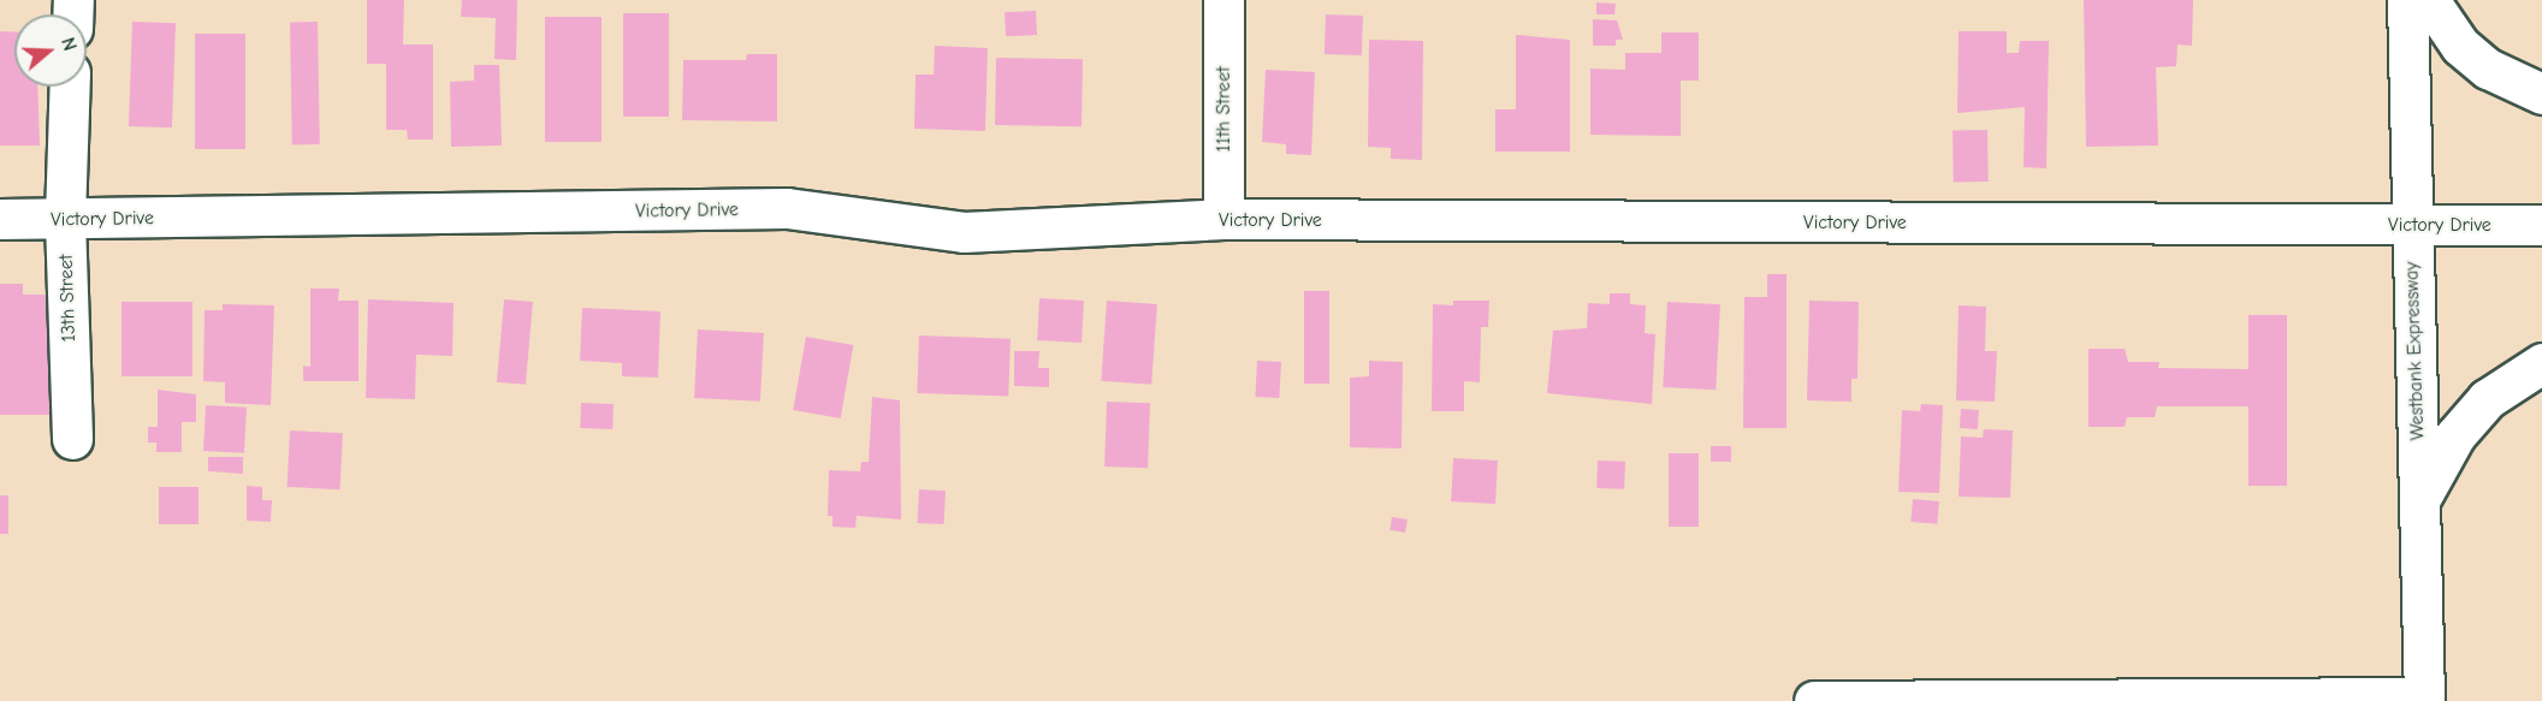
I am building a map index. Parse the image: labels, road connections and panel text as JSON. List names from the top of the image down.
{
  "streets": {
    "main road": [
      "11th Street",
      "Victory Drive",
      "13th Street",
      "Westbank Expressway"
    ]
  },
  "crossings": [
    ["11th Street", "Victory Drive"],
    ["Victory Drive", "13th Street"],
    ["Victory Drive", "Westbank Expressway"]
  ],
  "north": "right"
}
